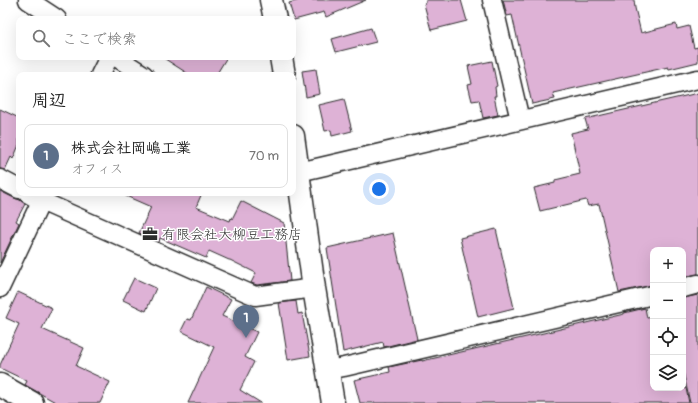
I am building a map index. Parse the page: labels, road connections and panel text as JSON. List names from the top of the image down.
{
  "places": {
    "office": ["有限会社大柳豆工務店"]
  },
  "page": {
    "search": "ここで検索",
    "heading": "周辺",
    "list": [
      {
        "mark": "1",
        "name": "株式会社岡嶋工業",
        "note": "オフィス",
        "value": "70 m"
      }
    ],
    "map_buttons": ["+", "−"],
    "pins": "1"
  }
}
